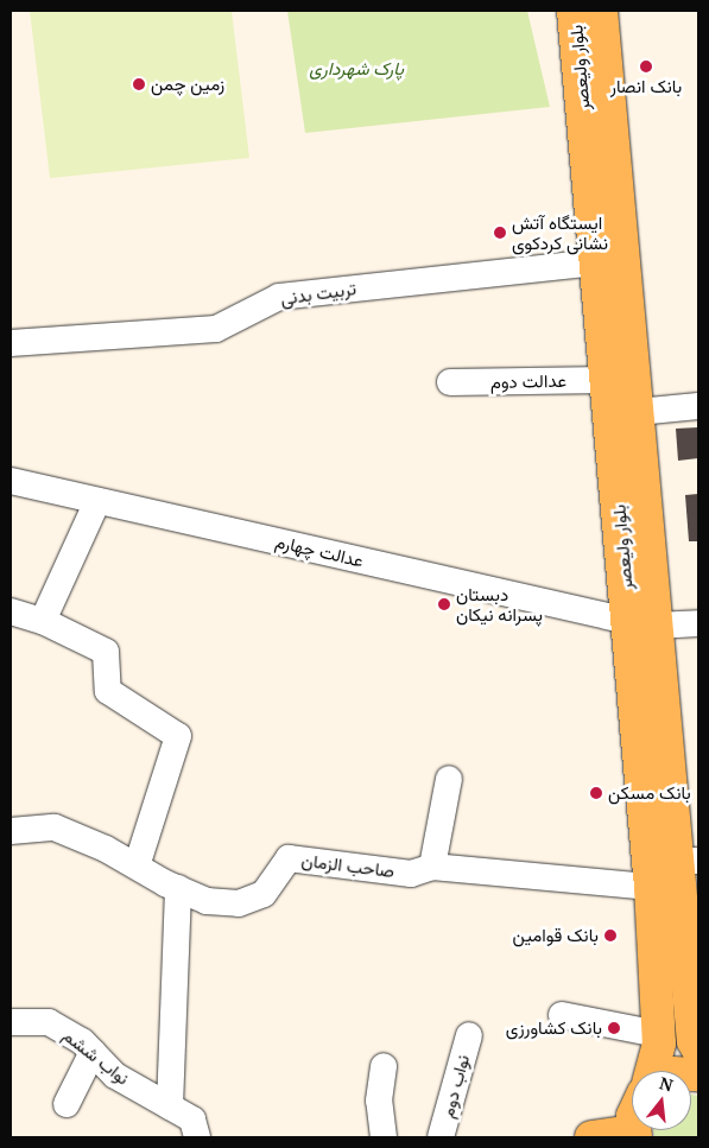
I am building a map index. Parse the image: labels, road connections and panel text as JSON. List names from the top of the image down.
{
  "streets": {
    "main road": ["بلوار ولیعصر"],
    "street": [
      "تربیت بدنی",
      "عدالت دوم",
      "عدالت چهارم",
      "صاحب الزمان",
      "نواب ششم",
      "نواب دوم"
    ]
  },
  "crossings": [
    ["بلوار ولیعصر", "تربیت بدنی"],
    ["بلوار ولیعصر", "عدالت دوم"],
    ["بلوار ولیعصر", "عدالت چهارم"],
    ["بلوار ولیعصر", "صاحب الزمان"]
  ],
  "parks": ["پارک شهرداری"],
  "places": [
    "بانک انصار",
    "زمین چمن",
    "ایستگاه آتش نشانی کردکوی",
    "دبستان پسرانه نیکان",
    "بانک مسکن",
    "بانک قوامین",
    "بانک کشاورزی"
  ],
  "north": "top"
}
